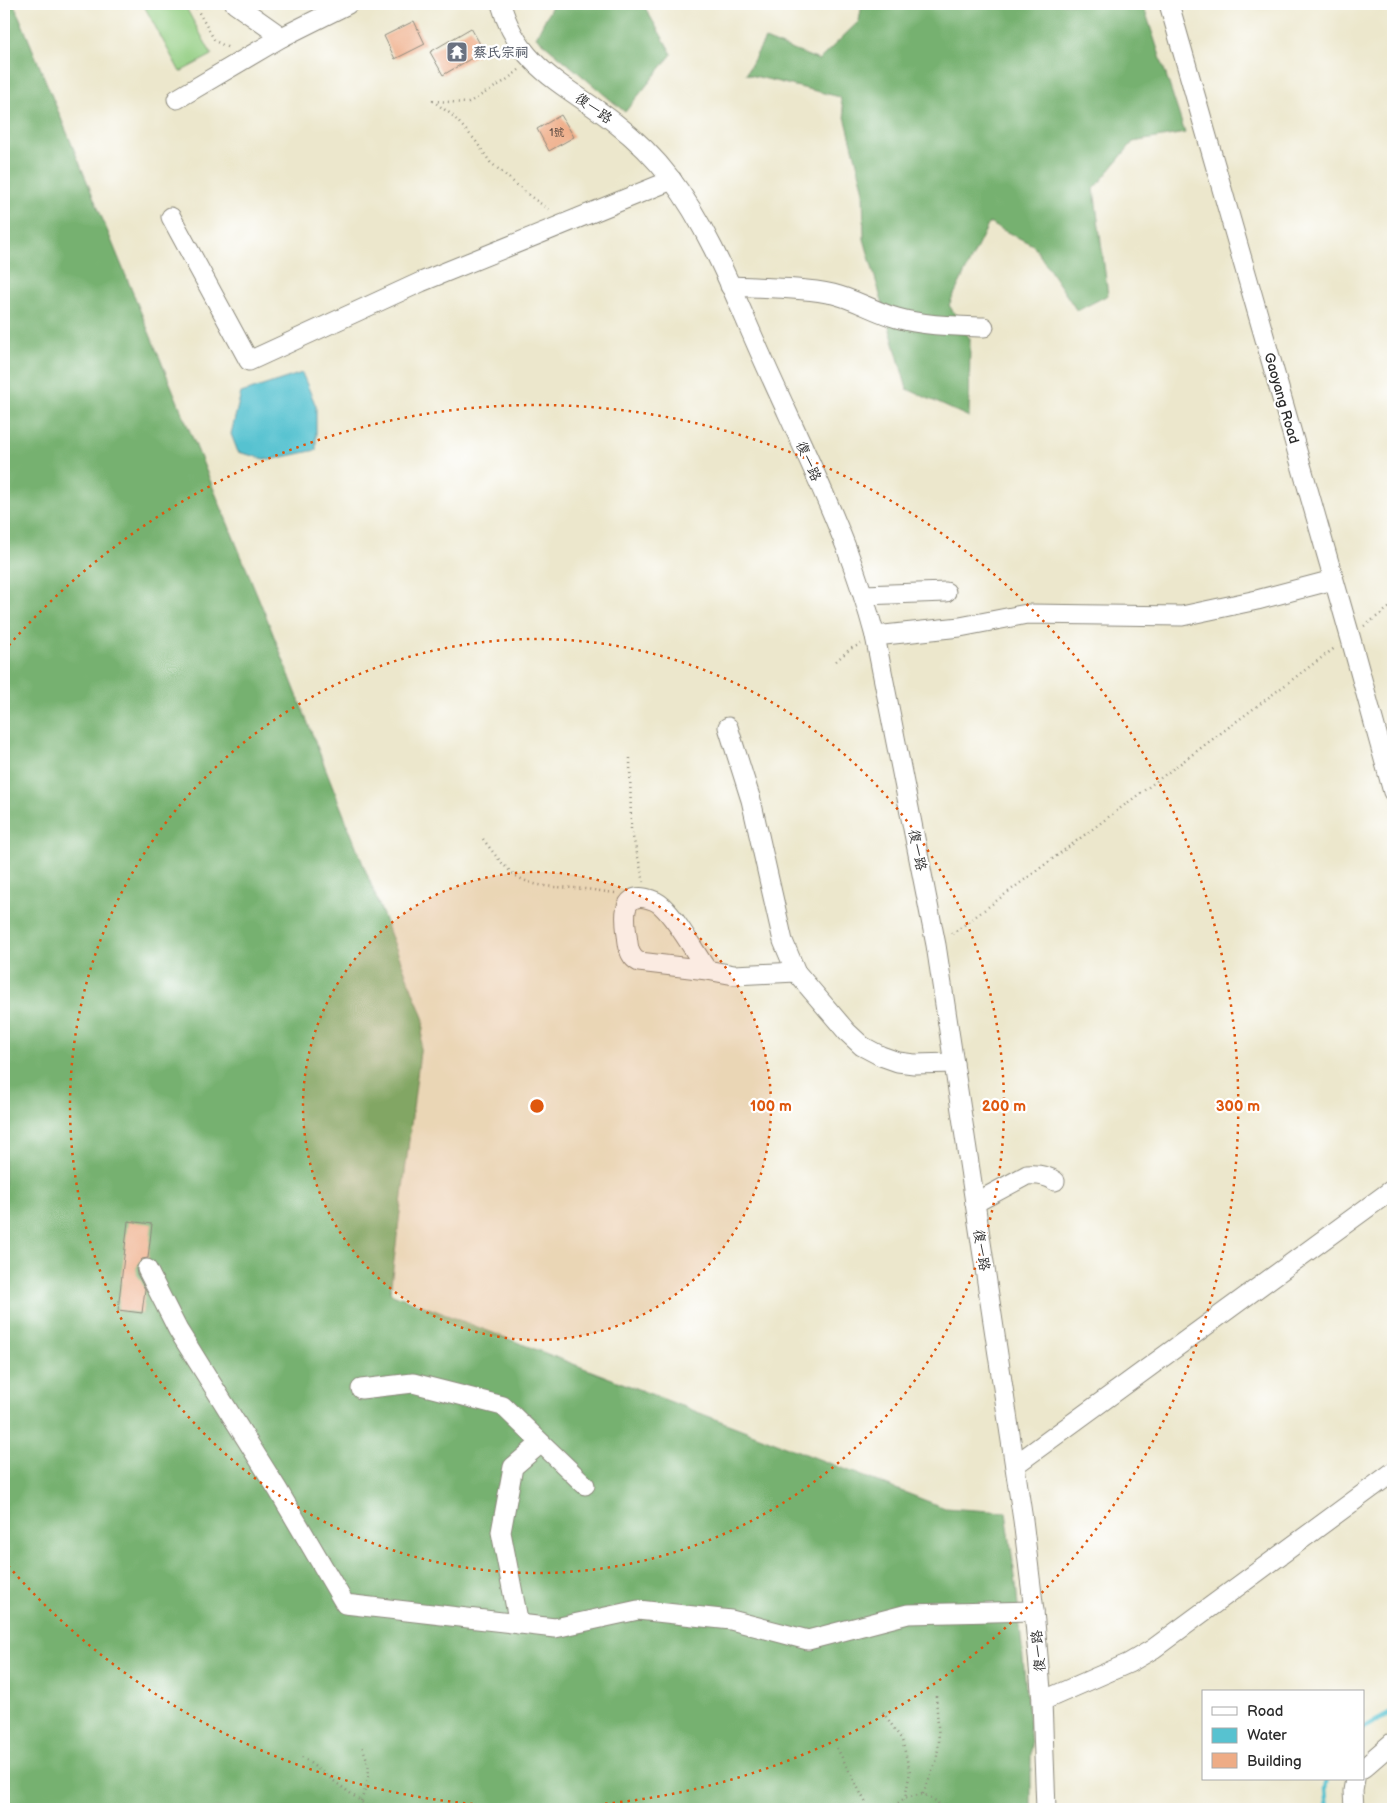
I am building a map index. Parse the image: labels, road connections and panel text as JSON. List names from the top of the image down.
{
  "streets": {
    "street": ["復一路", "Gaoyang Road"]
  },
  "places": {
    "temple": ["蔡氏宗祠"]
  },
  "house_numbers": ["1號"],
  "legend": ["Road", "Water", "Building"],
  "rings": ["100 m", "200 m", "300 m"]
}
